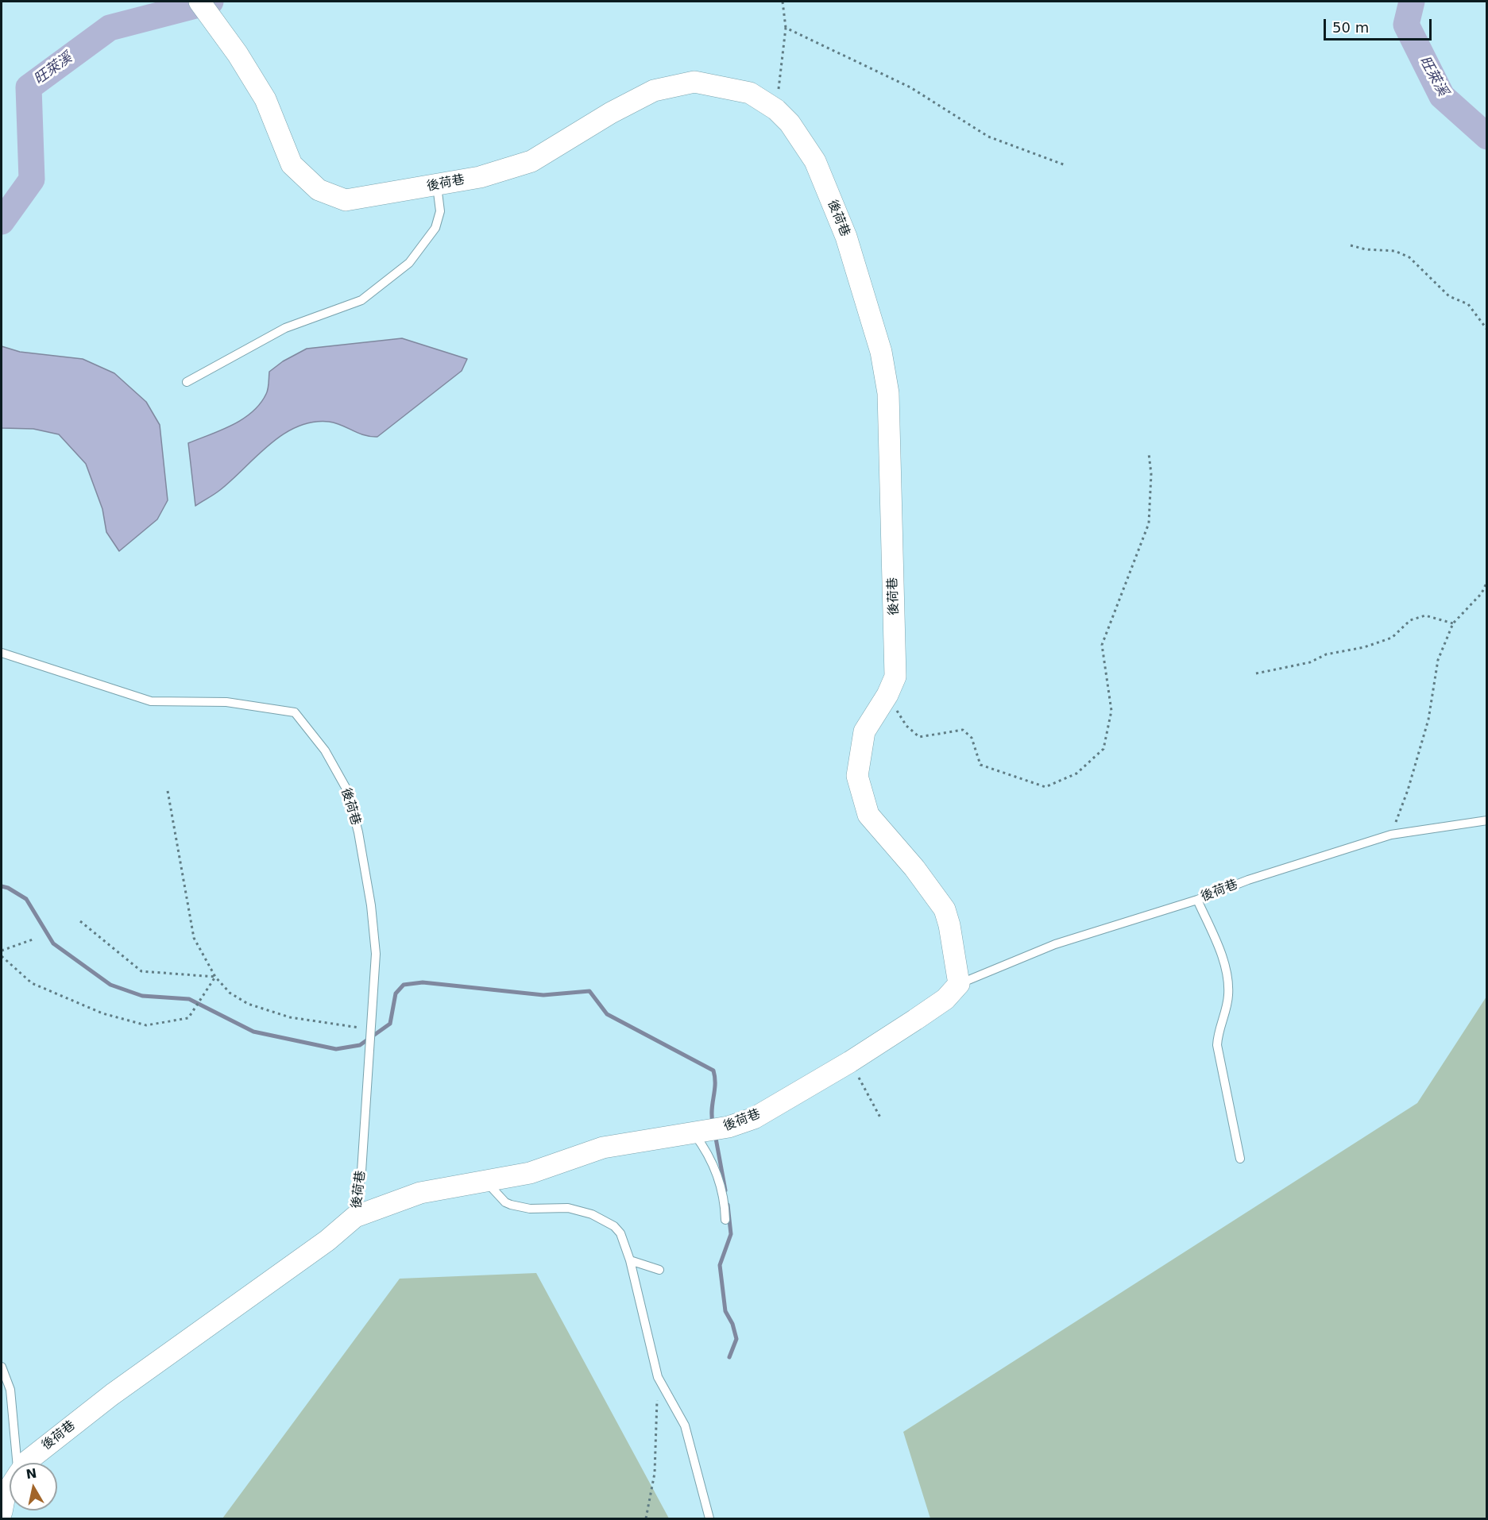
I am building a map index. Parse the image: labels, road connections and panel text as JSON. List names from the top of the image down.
{
  "streets": {
    "street": ["後荷巷"]
  },
  "water": ["旺萊溪"],
  "scale_bar": "50 m",
  "north": "top"
}
